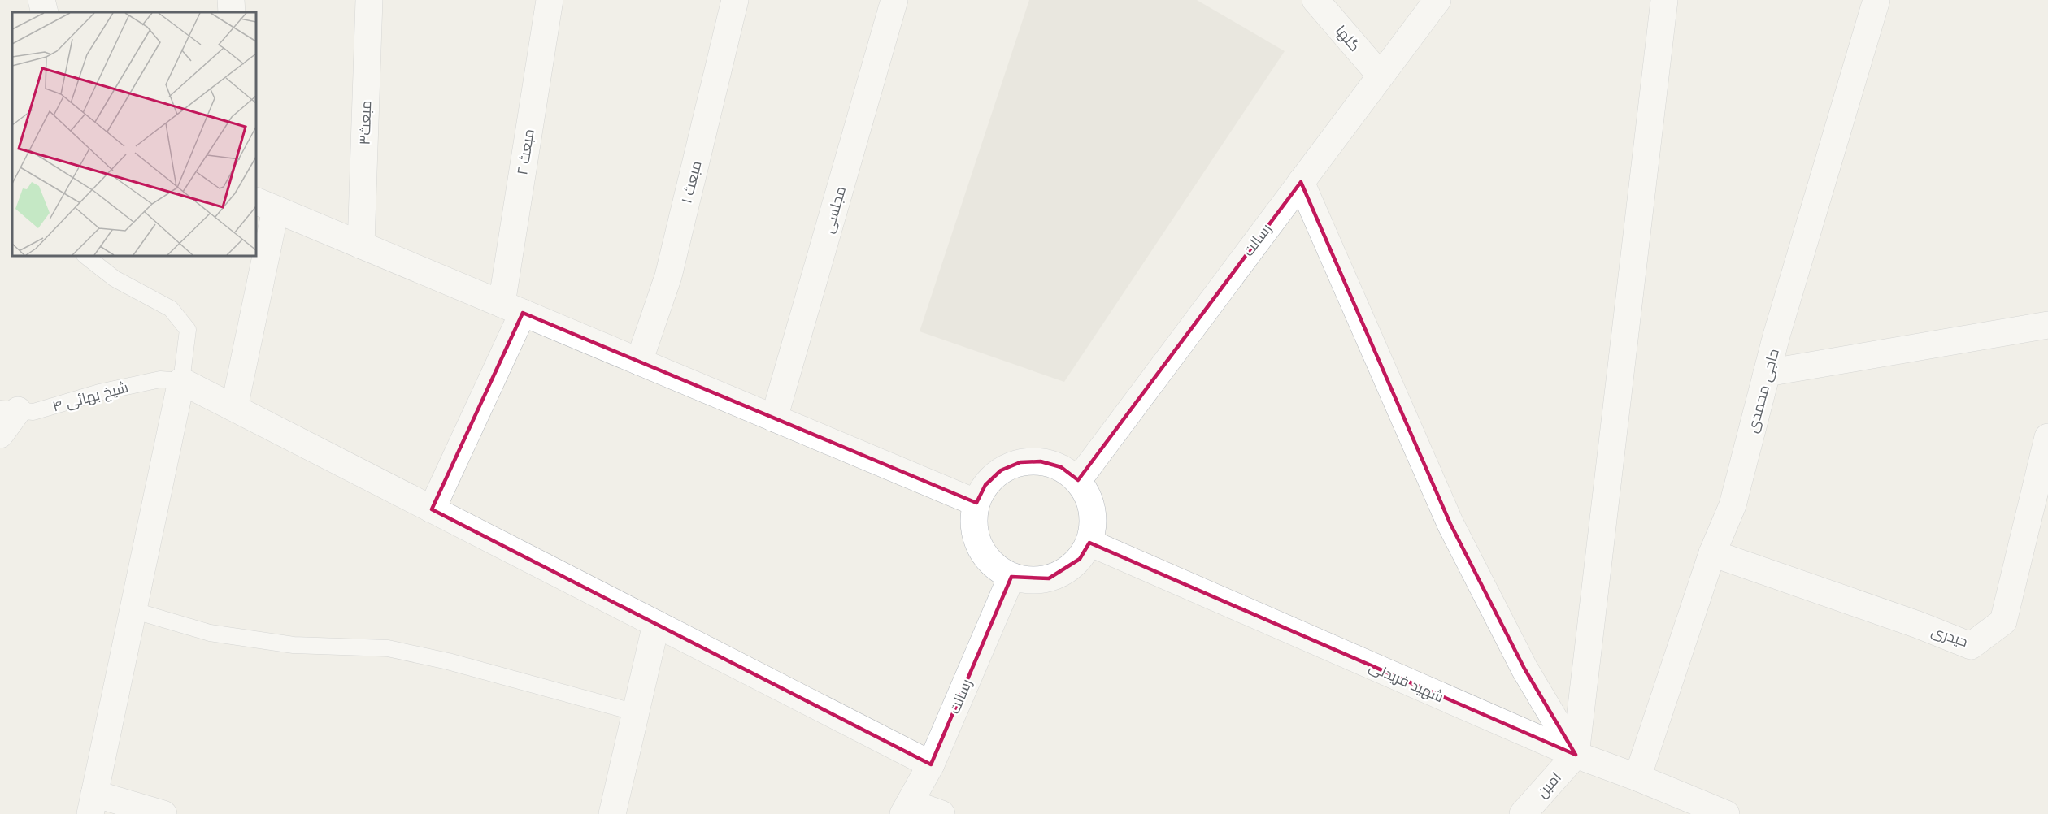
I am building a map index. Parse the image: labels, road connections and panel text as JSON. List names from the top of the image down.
{
  "streets": {
    "street": [
      "گلها",
      "مبعث۳",
      "مبعث ۲",
      "مبعث ۱",
      "مجلسی",
      "رسالت",
      "حاجی محمدی",
      "حیدری",
      "شهید فریدنی",
      "امین"
    ],
    "lane": ["شیخ بهائی ۴"]
  },
  "crossings": [
    ["گلها", "رسالت"],
    ["رسالت", "شهید فریدنی"],
    ["حاجی محمدی", "حیدری"],
    ["حاجی محمدی", "شهید فریدنی"],
    ["شهید فریدنی", "امین"]
  ]
}
